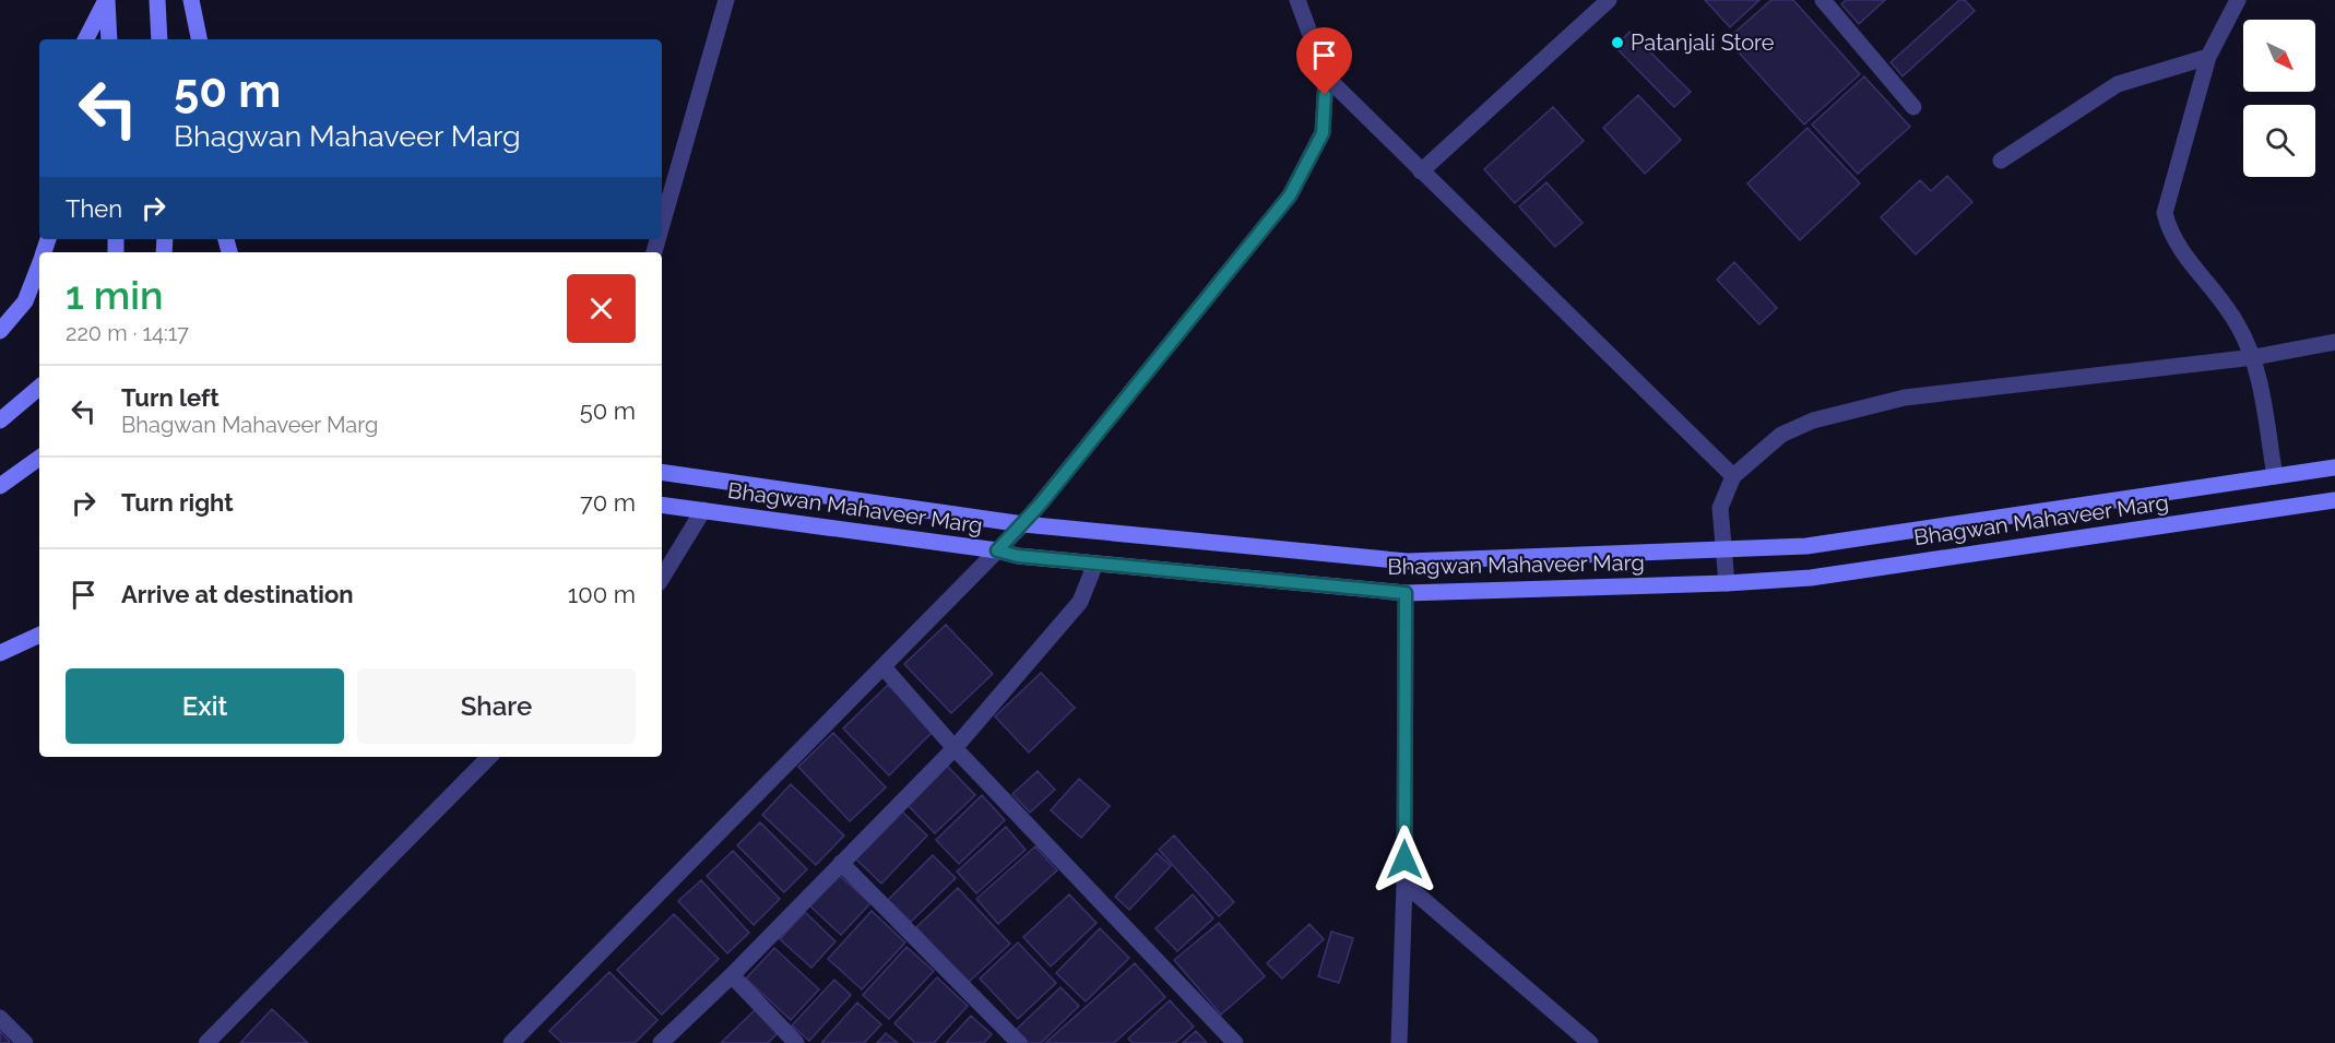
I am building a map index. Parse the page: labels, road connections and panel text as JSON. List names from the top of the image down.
{
  "streets": {
    "street": ["Bhagwan Mahaveer Marg"]
  },
  "places": ["Patanjali Store"],
  "north": "bottom right",
  "page": {
    "turn": ["50 m", "Bhagwan Mahaveer Marg"],
    "then": "Then",
    "heading": ["1 min", "220 m · 14:17"],
    "list": [
      {
        "name": "Turn left",
        "note": "Bhagwan Mahaveer Marg",
        "value": "50 m"
      },
      {
        "name": "Turn right",
        "value": "70 m"
      },
      {
        "name": "Arrive at destination",
        "value": "100 m"
      }
    ],
    "buttons": ["Exit", "Share"]
  }
}
